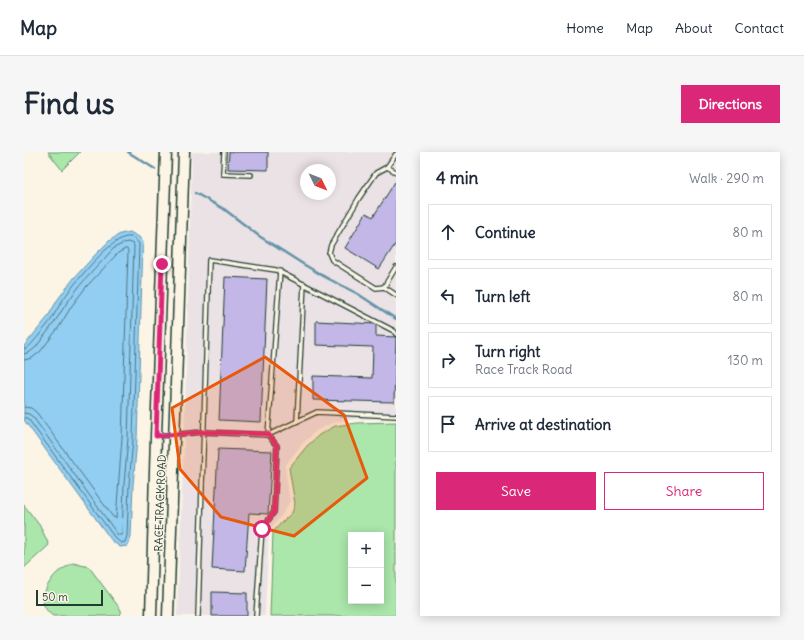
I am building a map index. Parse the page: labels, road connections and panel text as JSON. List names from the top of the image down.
{
  "streets": {
    "main road": ["RACE TRACK ROAD"]
  },
  "scale_bar": "50 m",
  "north": "bottom right",
  "page": {
    "header": "Map",
    "nav": [
      "Home",
      "Map",
      "About",
      "Contact"
    ],
    "buttons": [
      "Directions",
      ["Save", "Share"]
    ],
    "title": "Find us",
    "heading": ["4 min", "Walk · 290 m"],
    "list": [
      ["Continue", "80 m"],
      ["Turn left", "80 m"],
      ["Turn right", "Race Track Road", "130 m"],
      "Arrive at destination"
    ],
    "map_buttons": ["+", "−"],
    "scale": "50 m"
  }
}
